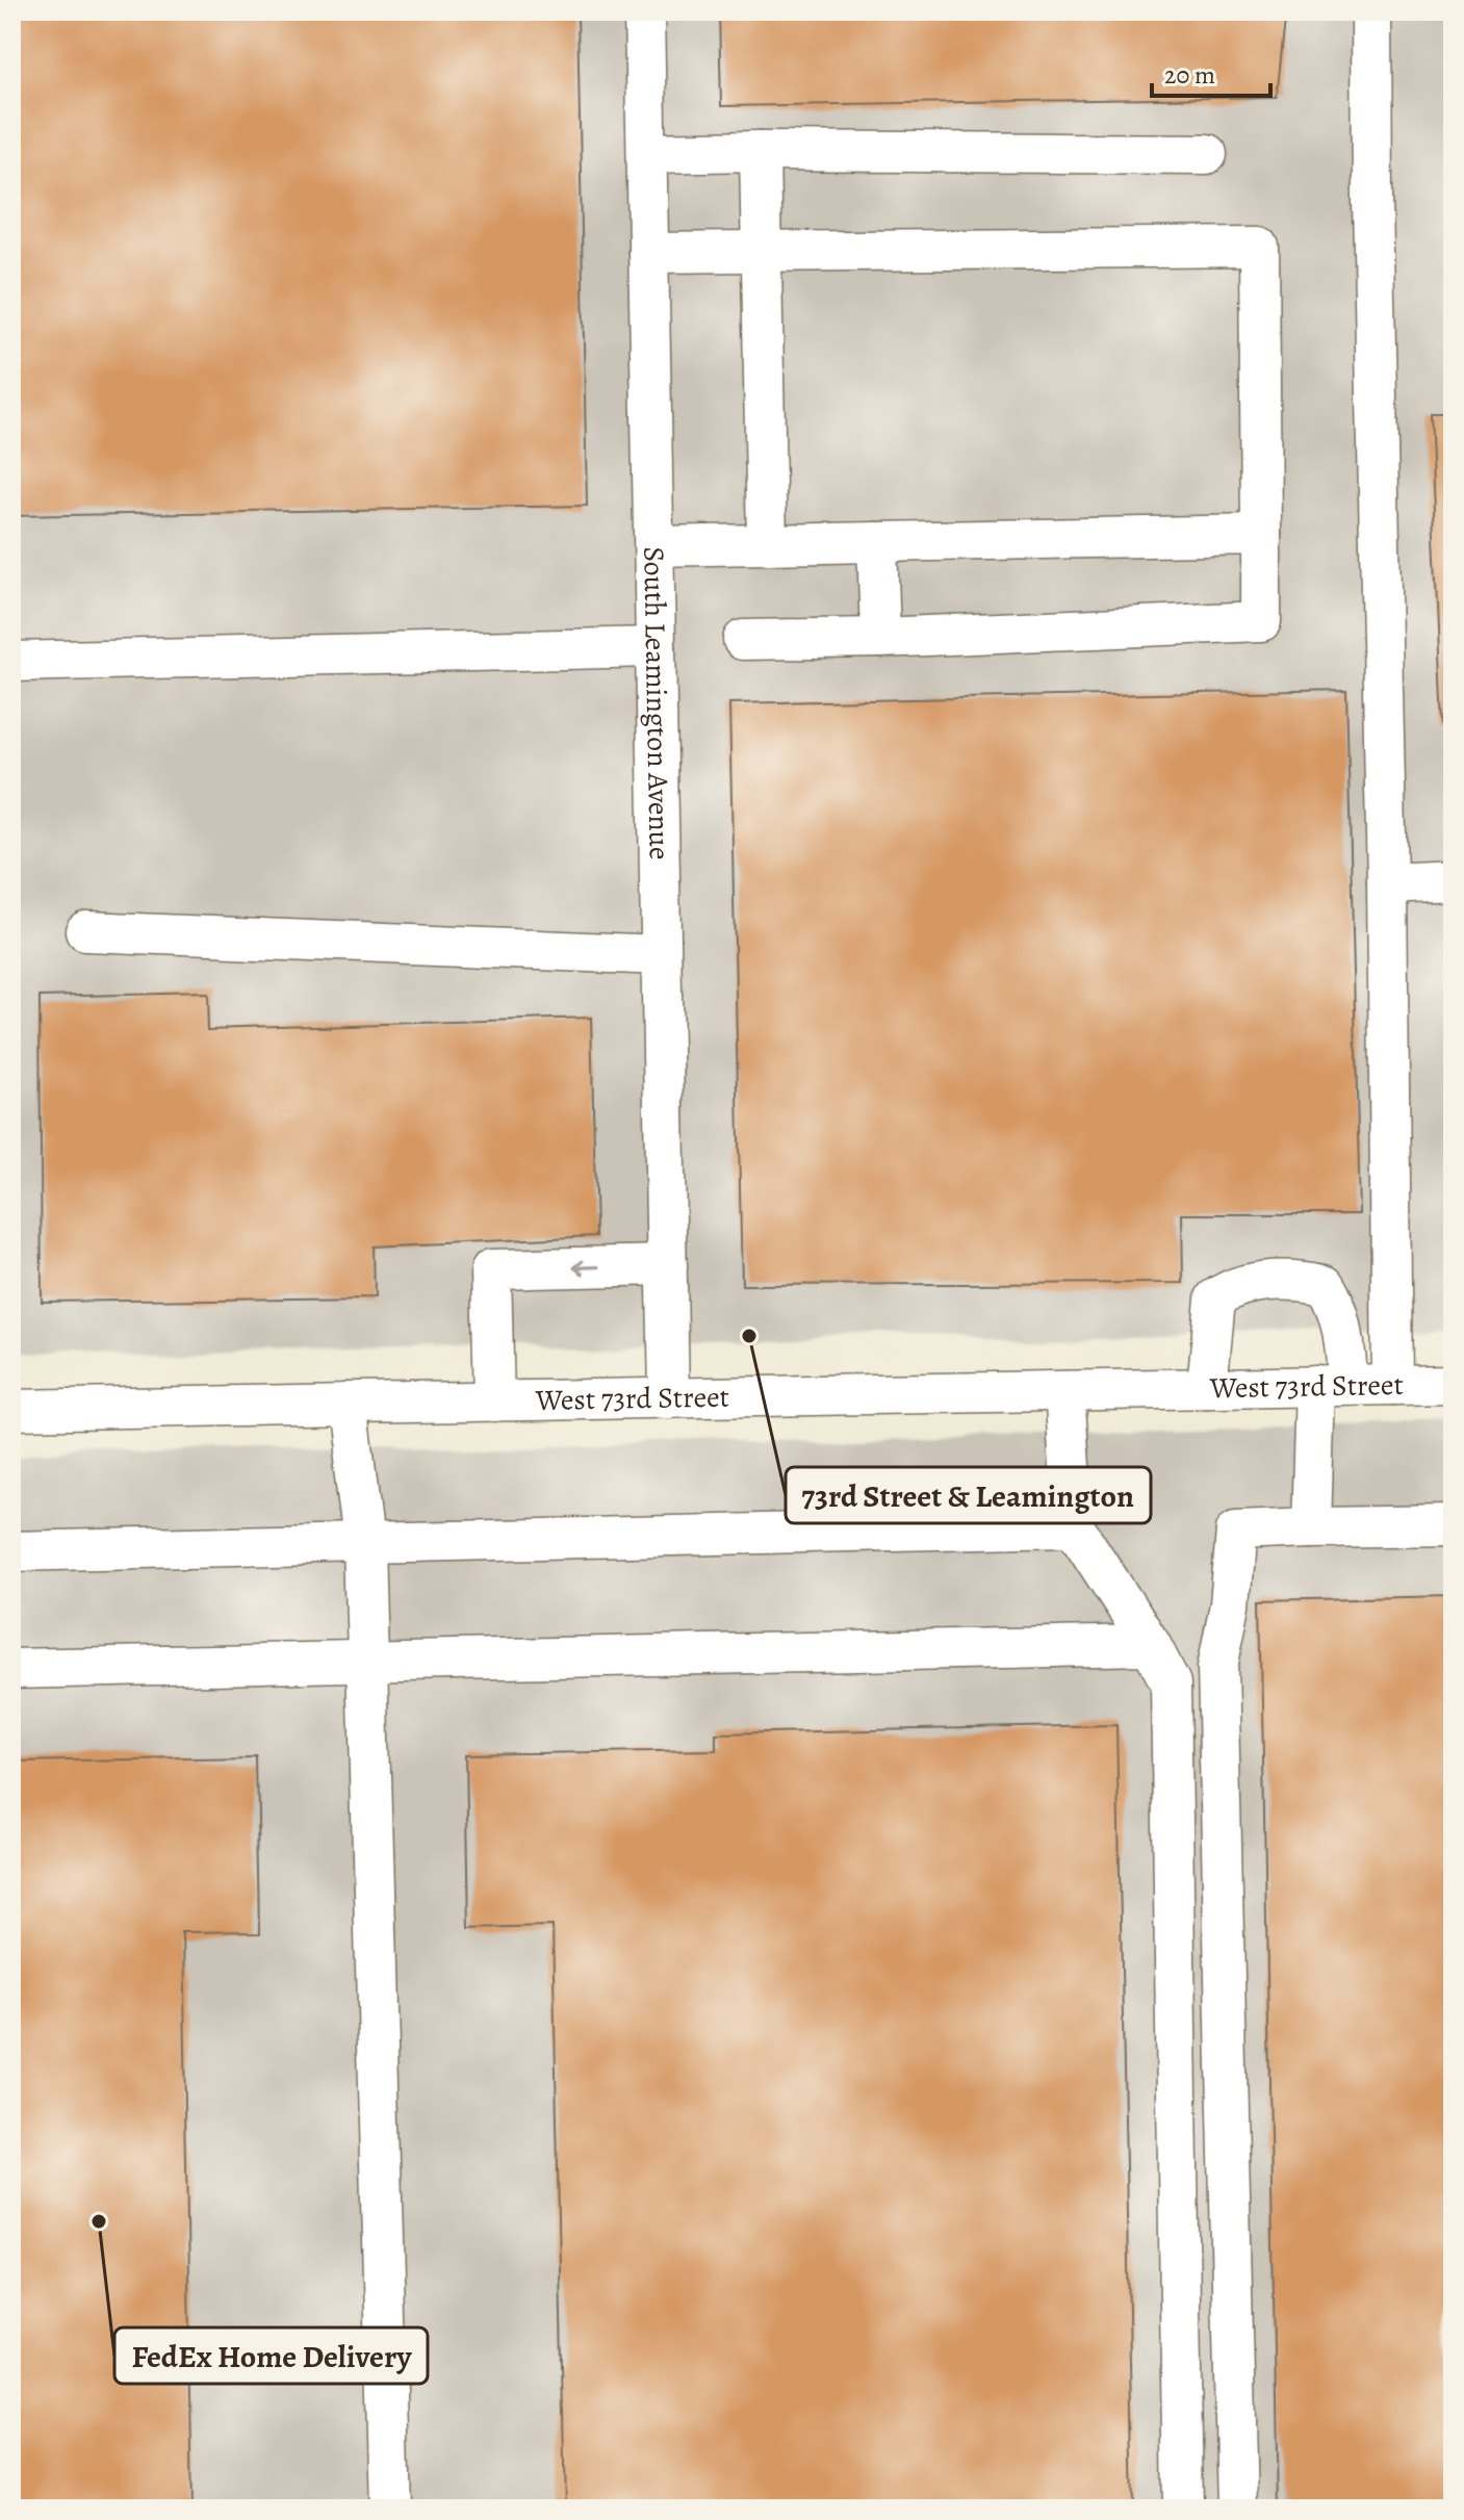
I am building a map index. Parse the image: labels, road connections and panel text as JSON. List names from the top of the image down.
{
  "streets": {
    "street": ["South Leamington Avenue", "West 73rd Street"]
  },
  "crossings": [
    ["South Leamington Avenue", "West 73rd Street"]
  ],
  "places": ["73rd Street & Leamington", "FedEx Home Delivery"],
  "scale_bar": "20 m"
}
